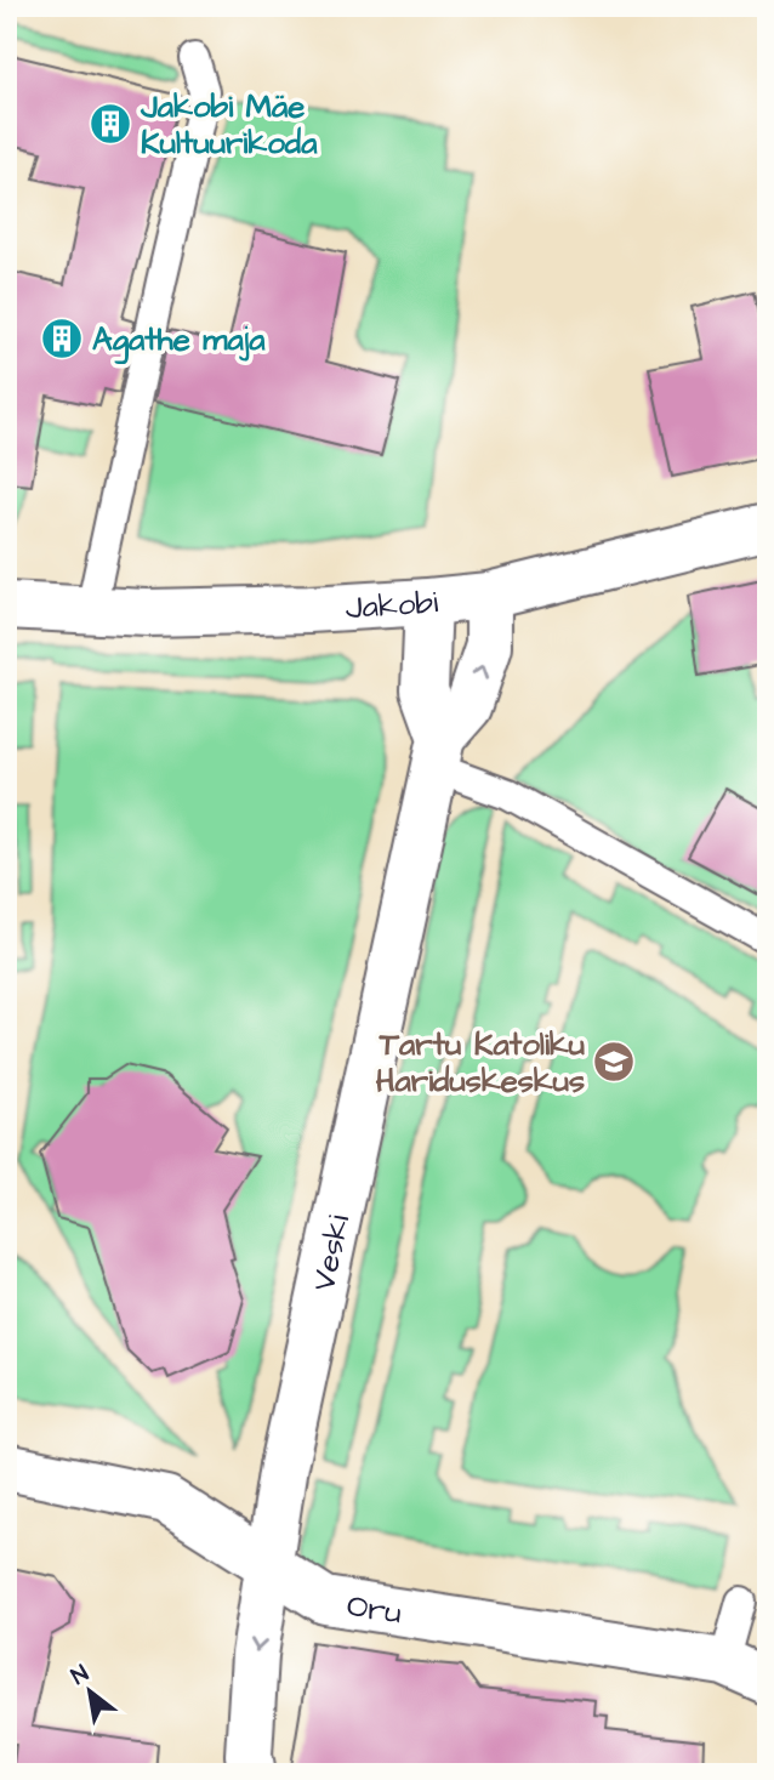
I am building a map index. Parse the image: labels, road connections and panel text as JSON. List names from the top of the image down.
{
  "streets": {
    "street": ["Jakobi", "Veski", "Oru"]
  },
  "crossings": [
    ["Jakobi", "Veski"],
    ["Veski", "Oru"]
  ],
  "places": {
    "building": ["Jakobi Mäe Kultuurikoda", "Agathe maja"],
    "school or university": ["Tartu Katoliku Hariduskeskus"]
  },
  "north": "top left"
}
